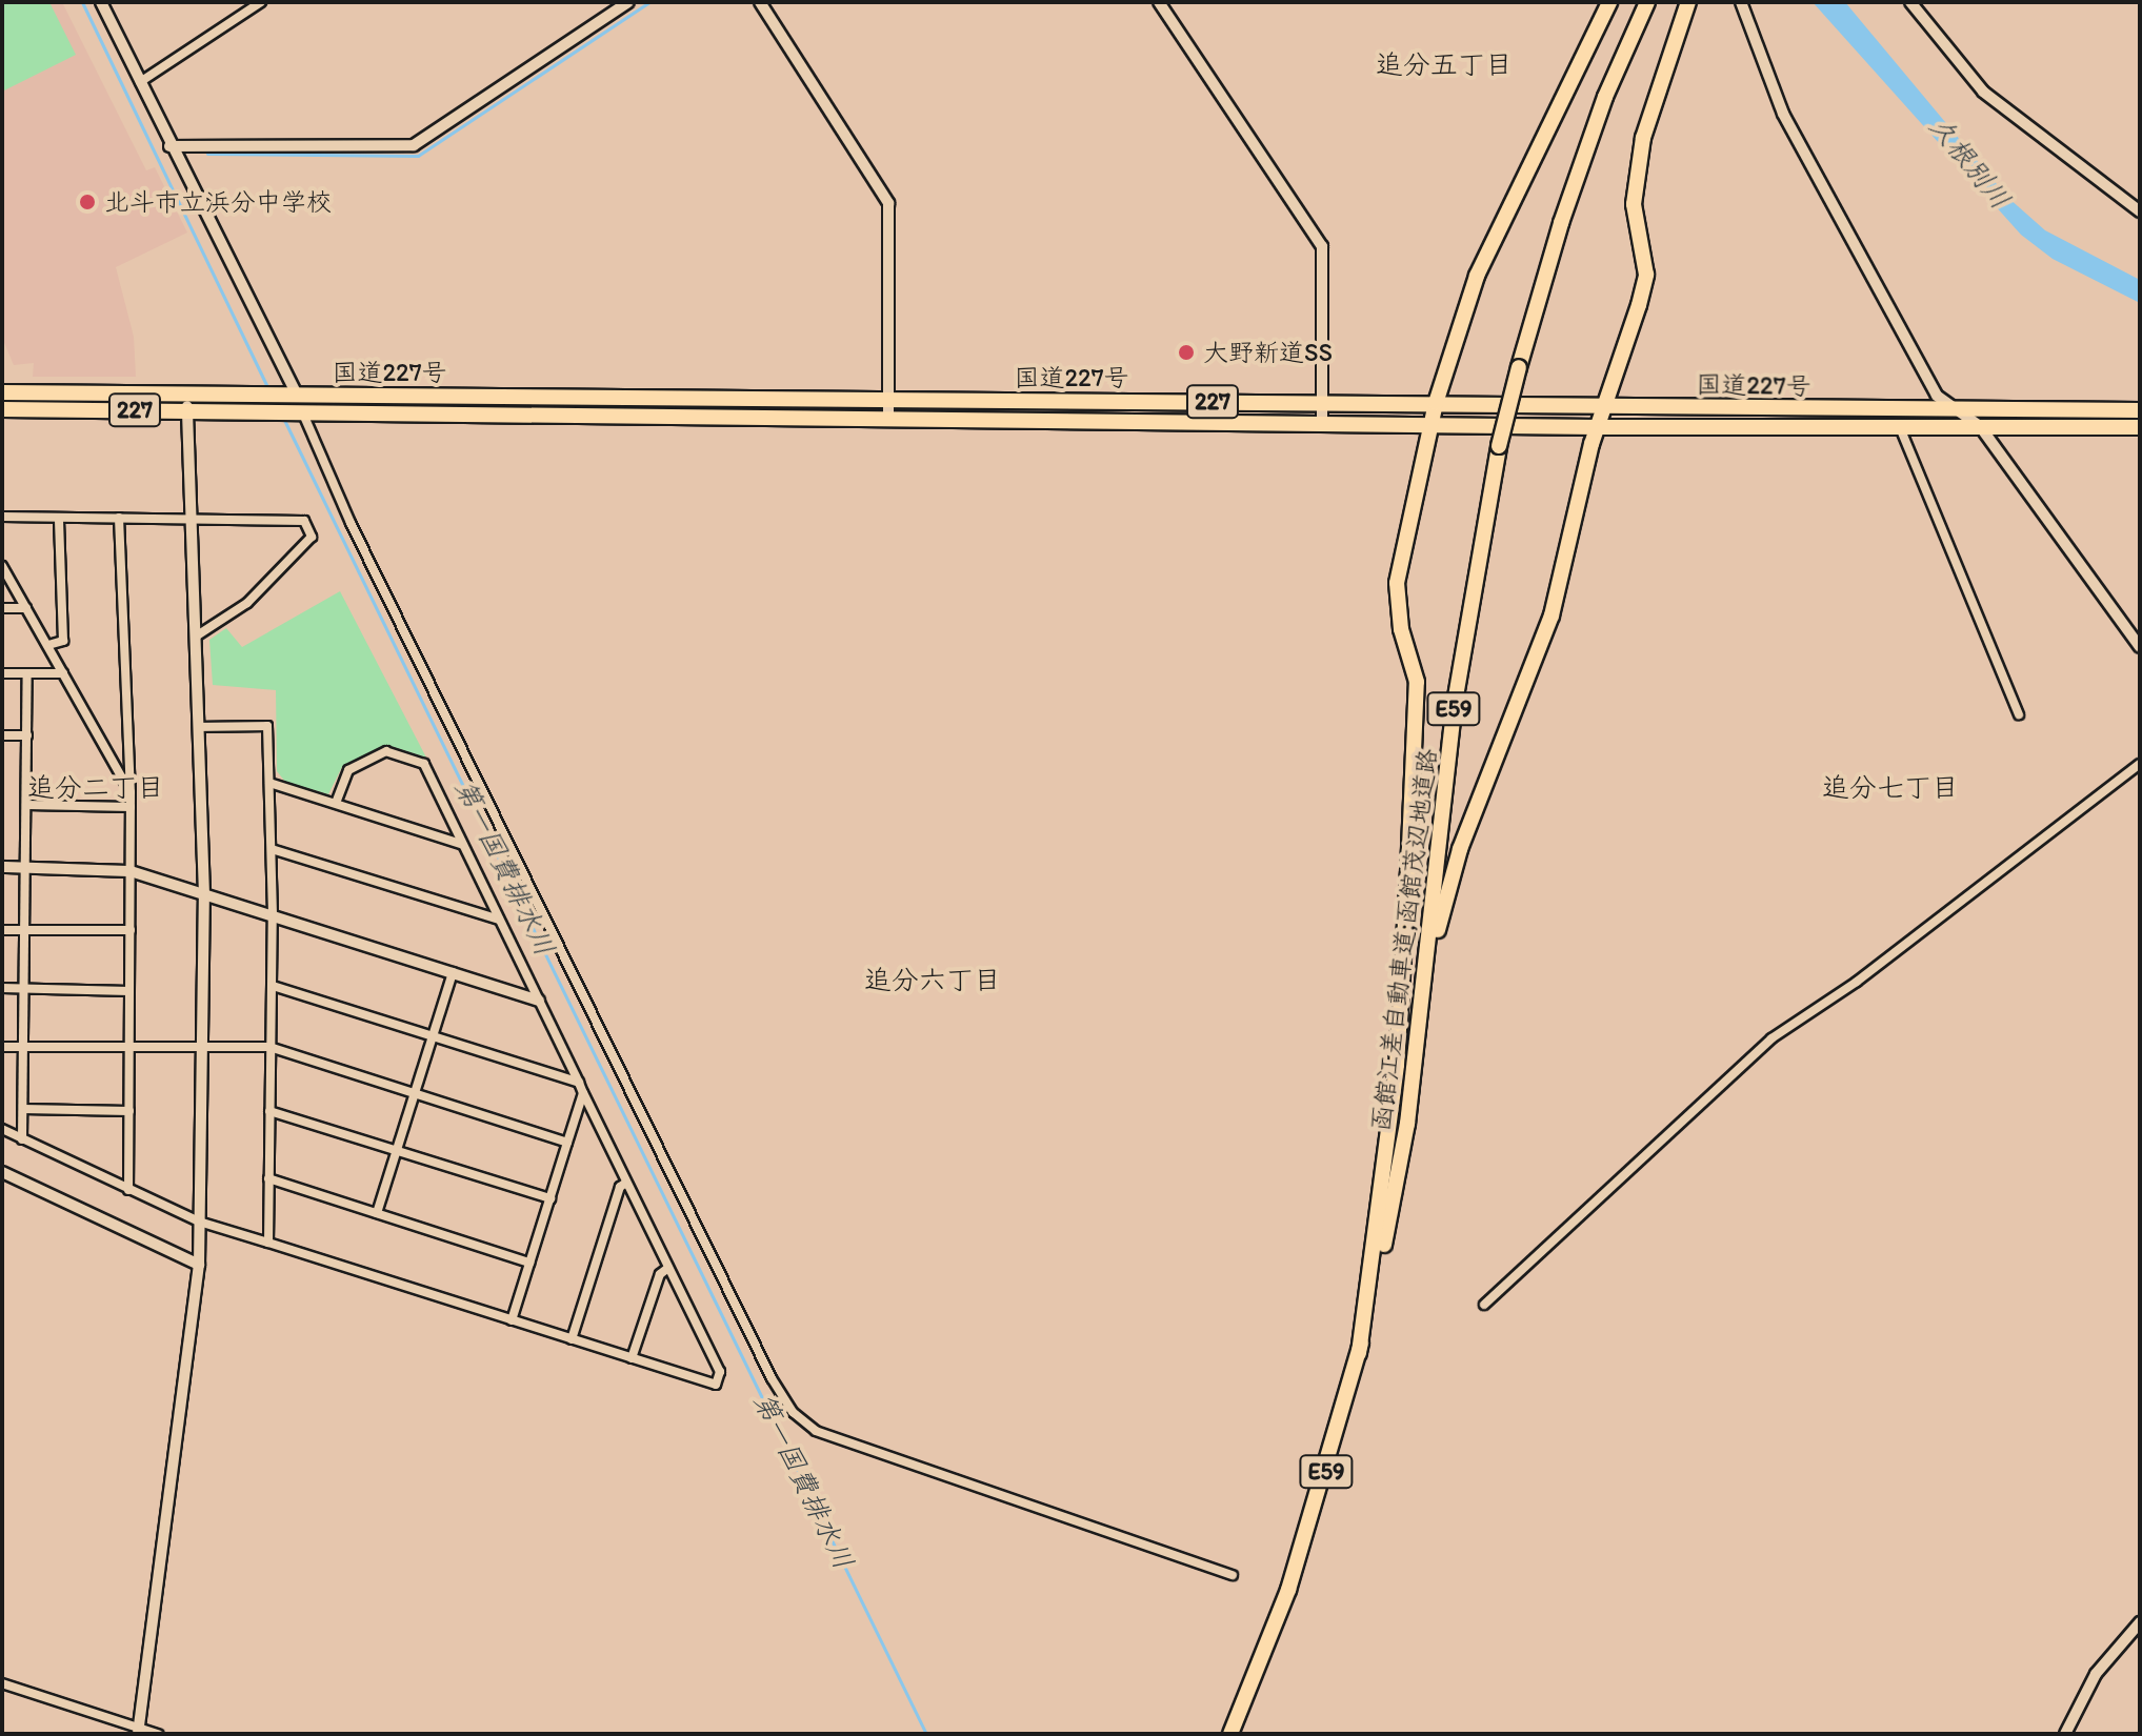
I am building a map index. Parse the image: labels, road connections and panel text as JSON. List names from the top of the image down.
{
  "streets": {
    "highway": [
      "国道227号",
      "227",
      "E59",
      "函館江差自動車道;函館茂辺地道路"
    ]
  },
  "districts": [
    "追分五丁目",
    "追分二丁目",
    "追分七丁目",
    "追分六丁目"
  ],
  "water": ["久根別川", "第一国費排水川"],
  "places": ["北斗市立浜分中学校", "大野新道SS"]
}
